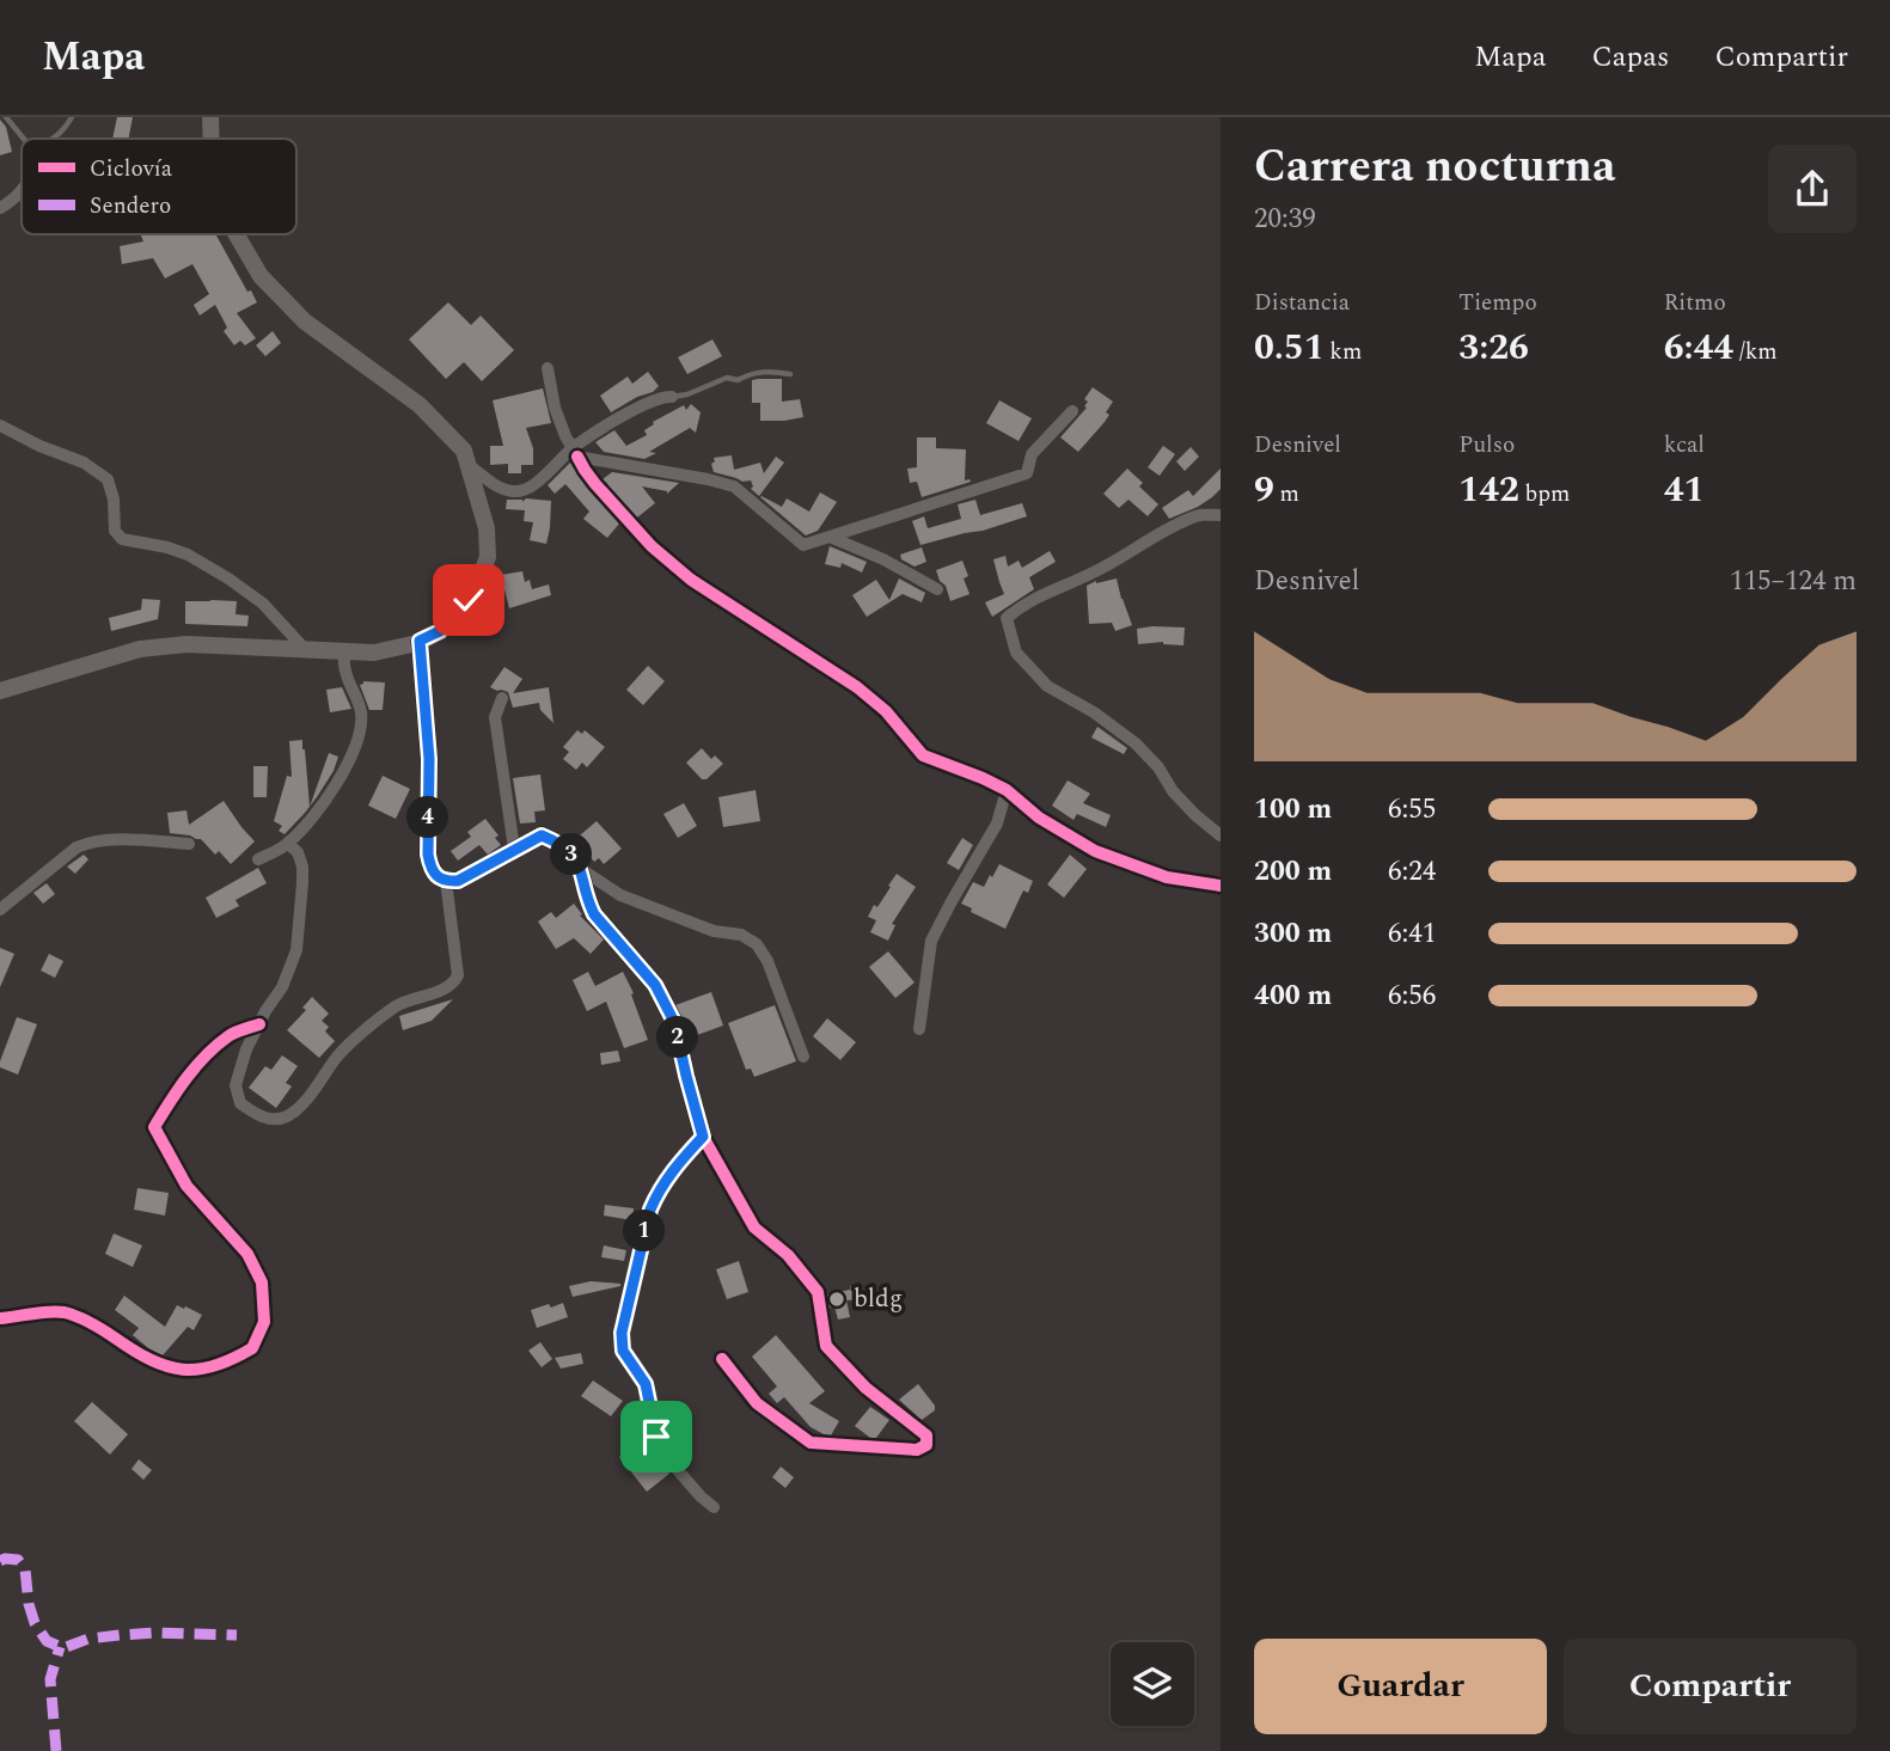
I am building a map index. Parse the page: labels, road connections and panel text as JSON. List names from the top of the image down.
{
  "places": ["bldg"],
  "legend": ["Ciclovía", "Sendero"],
  "page": {
    "header": "Mapa",
    "nav": ["Mapa", "Capas", "Compartir"],
    "heading": ["Carrera nocturna", "20:39"],
    "stats": [
      ["Distancia", "0.51 km"],
      ["Tiempo", "3:26"],
      ["Ritmo", "6:44 /km"],
      ["Desnivel", "9 m"],
      ["Pulso", "142 bpm"],
      ["kcal", "41"]
    ],
    "chart": ["Desnivel", "115–124 m"],
    "list": [
      {
        "name": "100 m",
        "note": "6:55"
      },
      {
        "name": "200 m",
        "note": "6:24"
      },
      {
        "name": "300 m",
        "note": "6:41"
      },
      {
        "name": "400 m",
        "note": "6:56"
      }
    ],
    "pins": [
      "4",
      "3",
      "2",
      "1"
    ],
    "buttons": ["Guardar", "Compartir"]
  }
}
